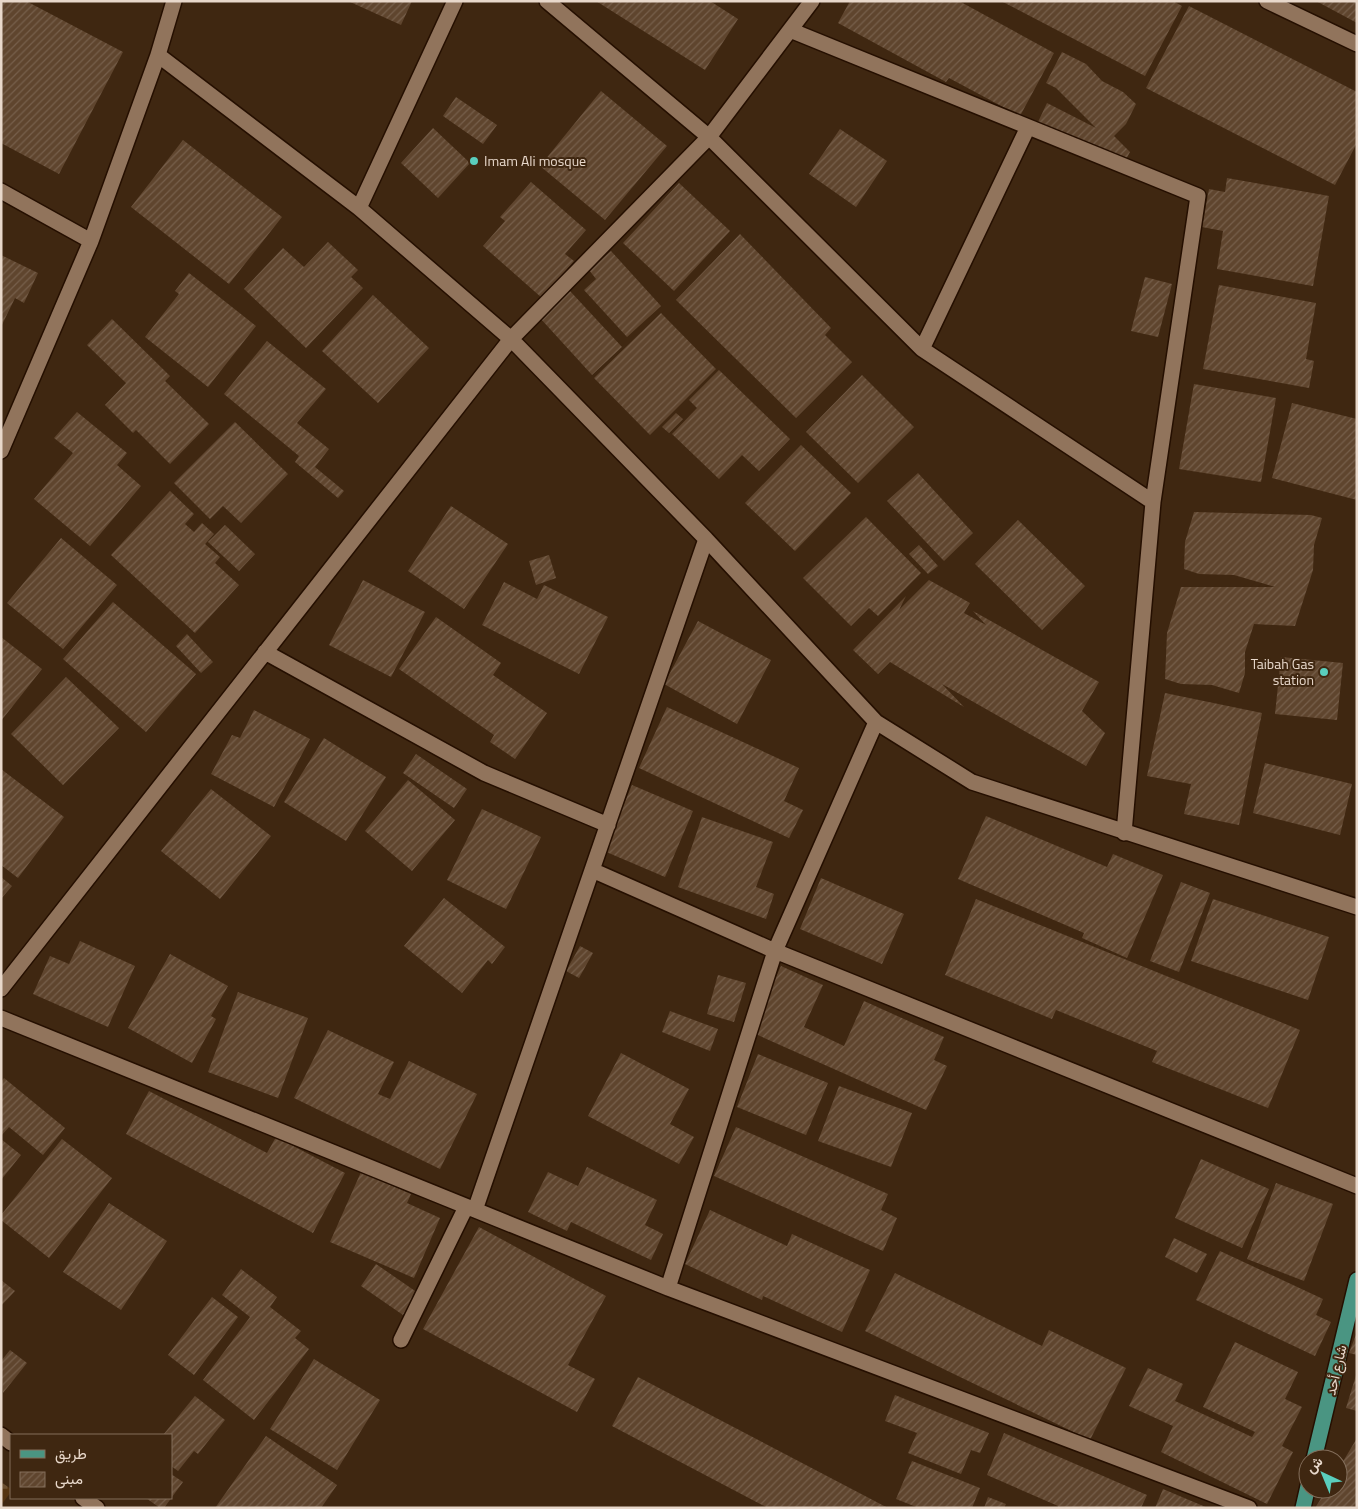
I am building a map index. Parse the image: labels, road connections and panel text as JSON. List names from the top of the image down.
{
  "streets": {
    "main road": ["شارع أحد"]
  },
  "places": ["Imam Ali mosque", "Taibah Gas station"],
  "legend": ["طريق", "مبنى"],
  "north": "top left"
}
